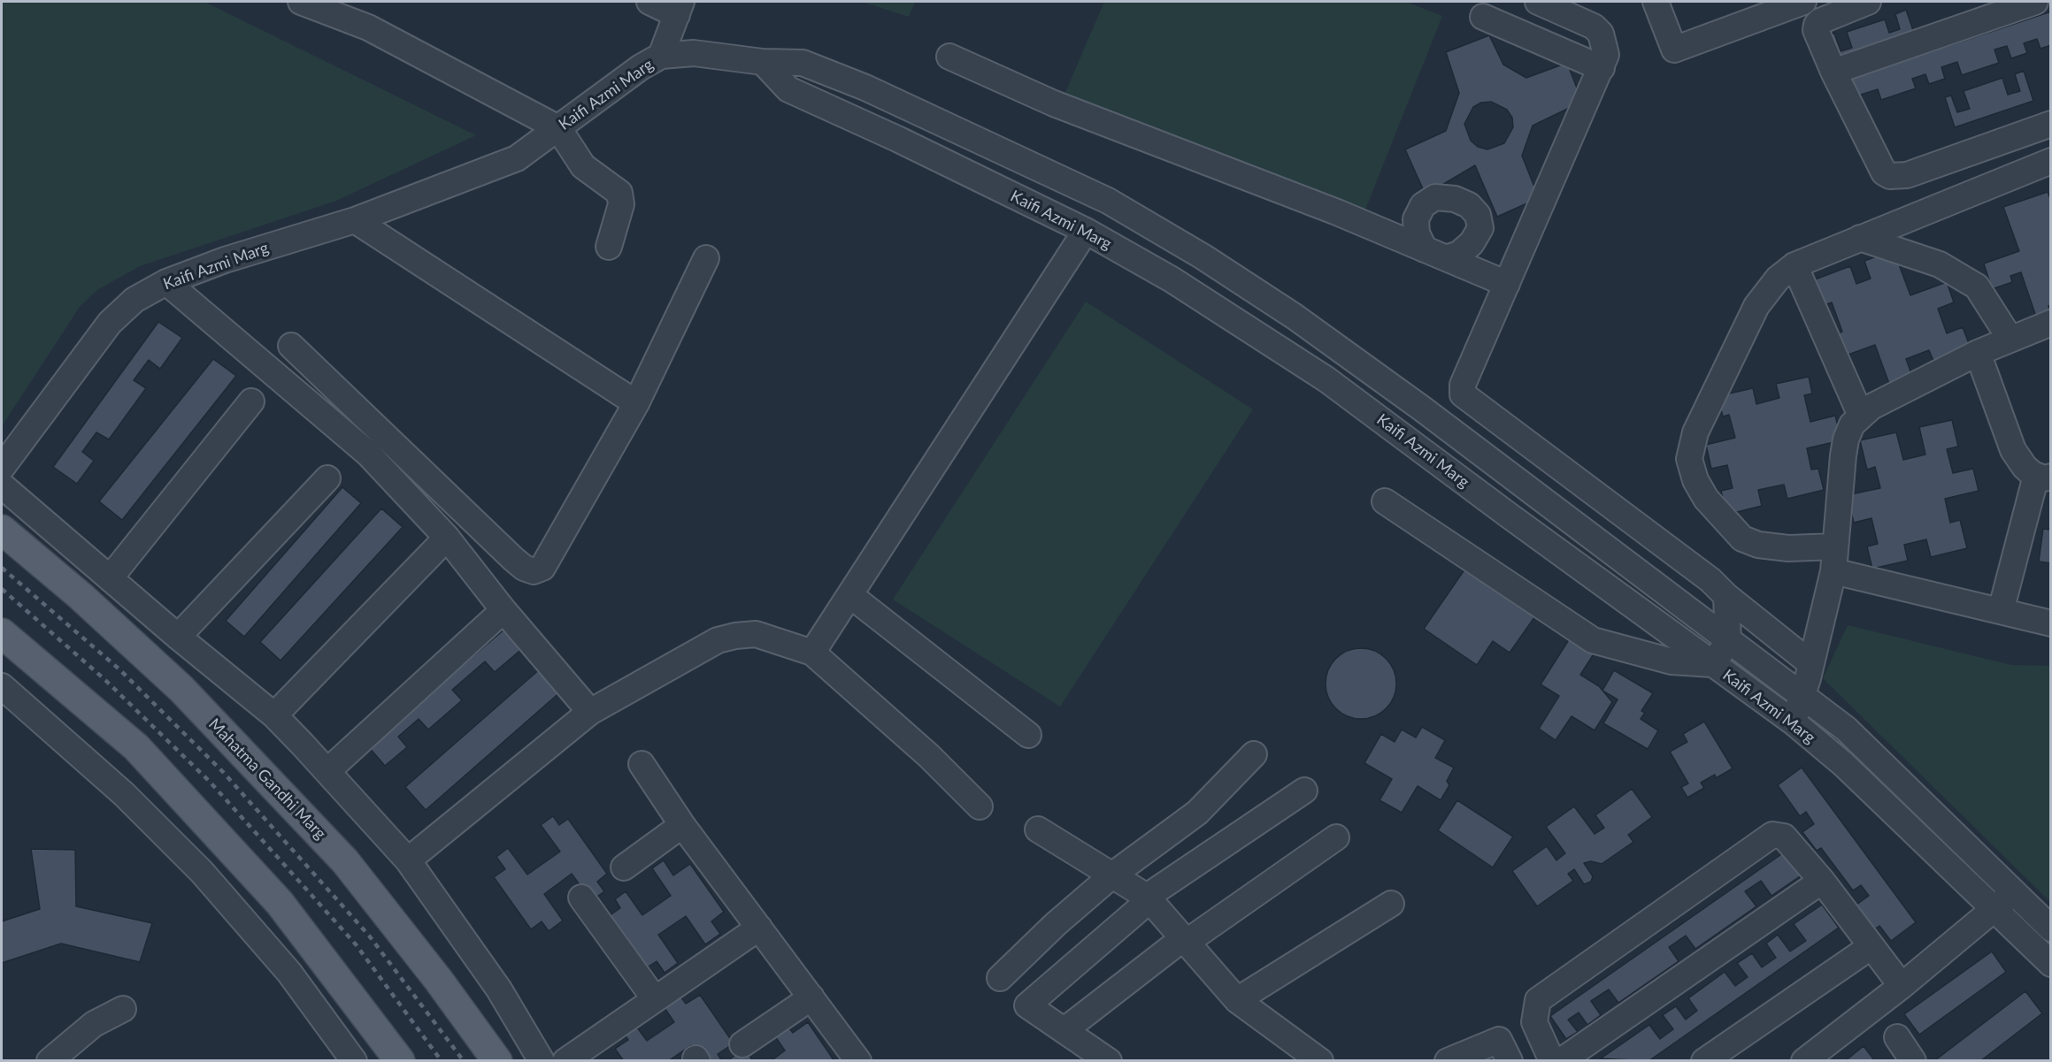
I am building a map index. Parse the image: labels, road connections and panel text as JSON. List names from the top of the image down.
{
  "streets": {
    "main road": ["Mahatma Gandhi Marg"],
    "street": ["Kaifi Azmi Marg"]
  }
}
